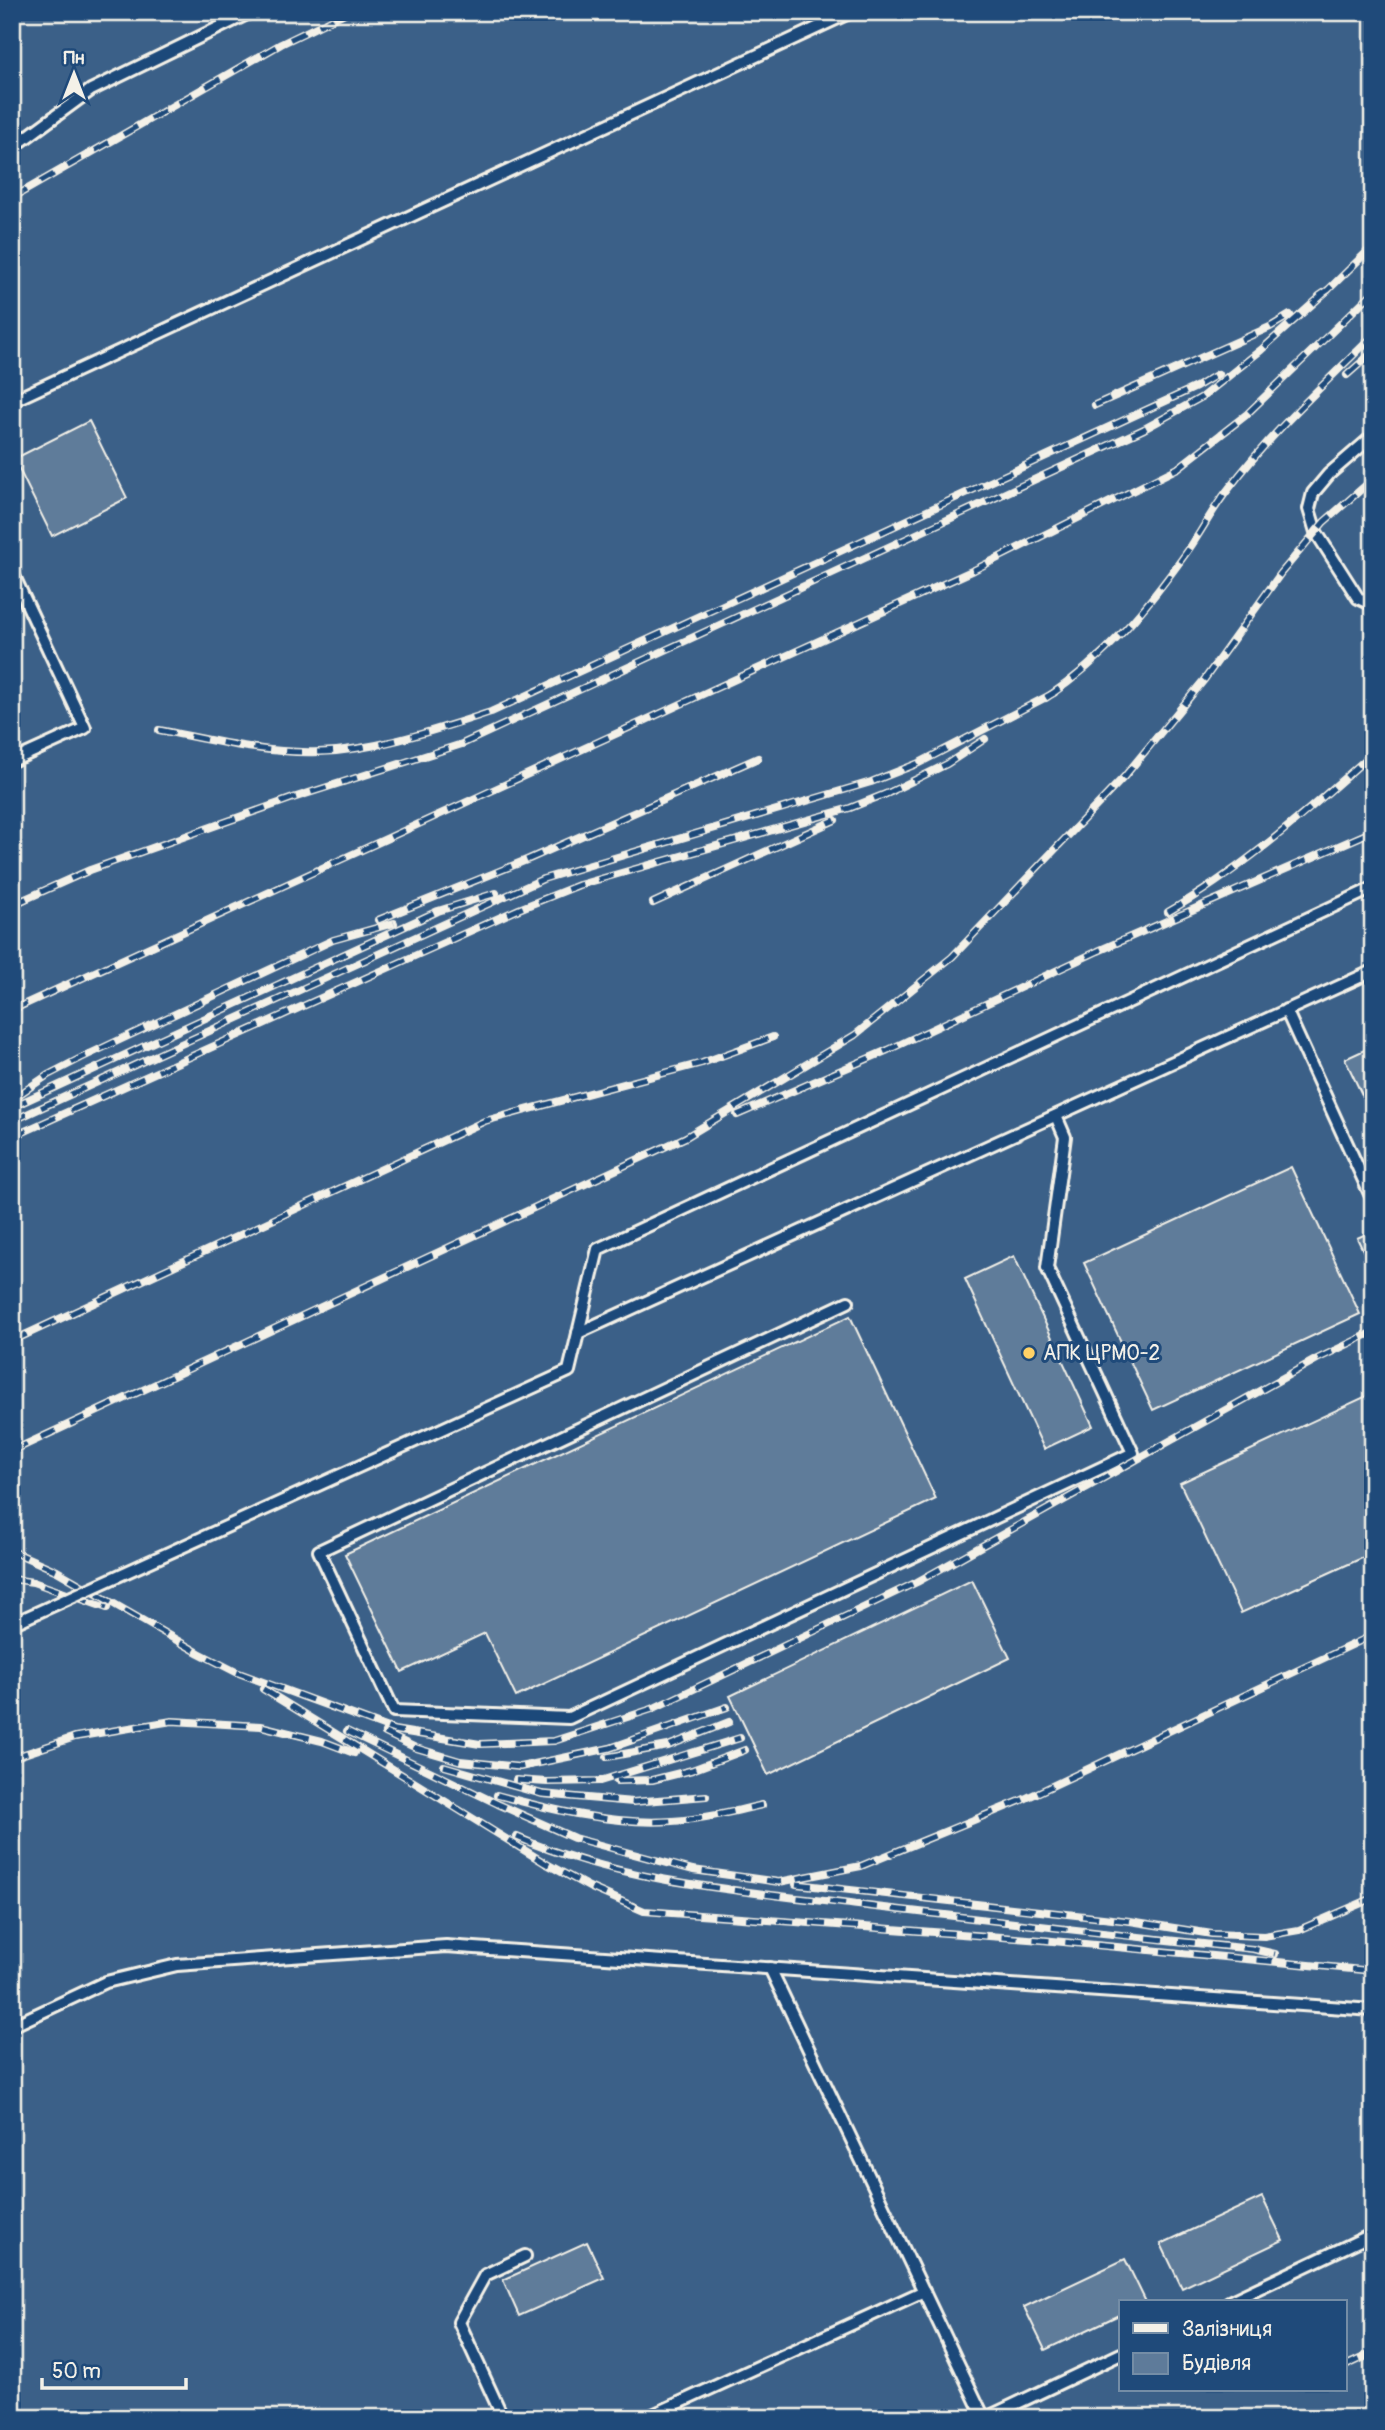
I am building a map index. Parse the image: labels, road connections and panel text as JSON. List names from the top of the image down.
{
  "places": ["АПК ЦРМО-2"],
  "legend": ["Залізниця", "Будівля"],
  "scale_bar": "50 m",
  "north": "top"
}
